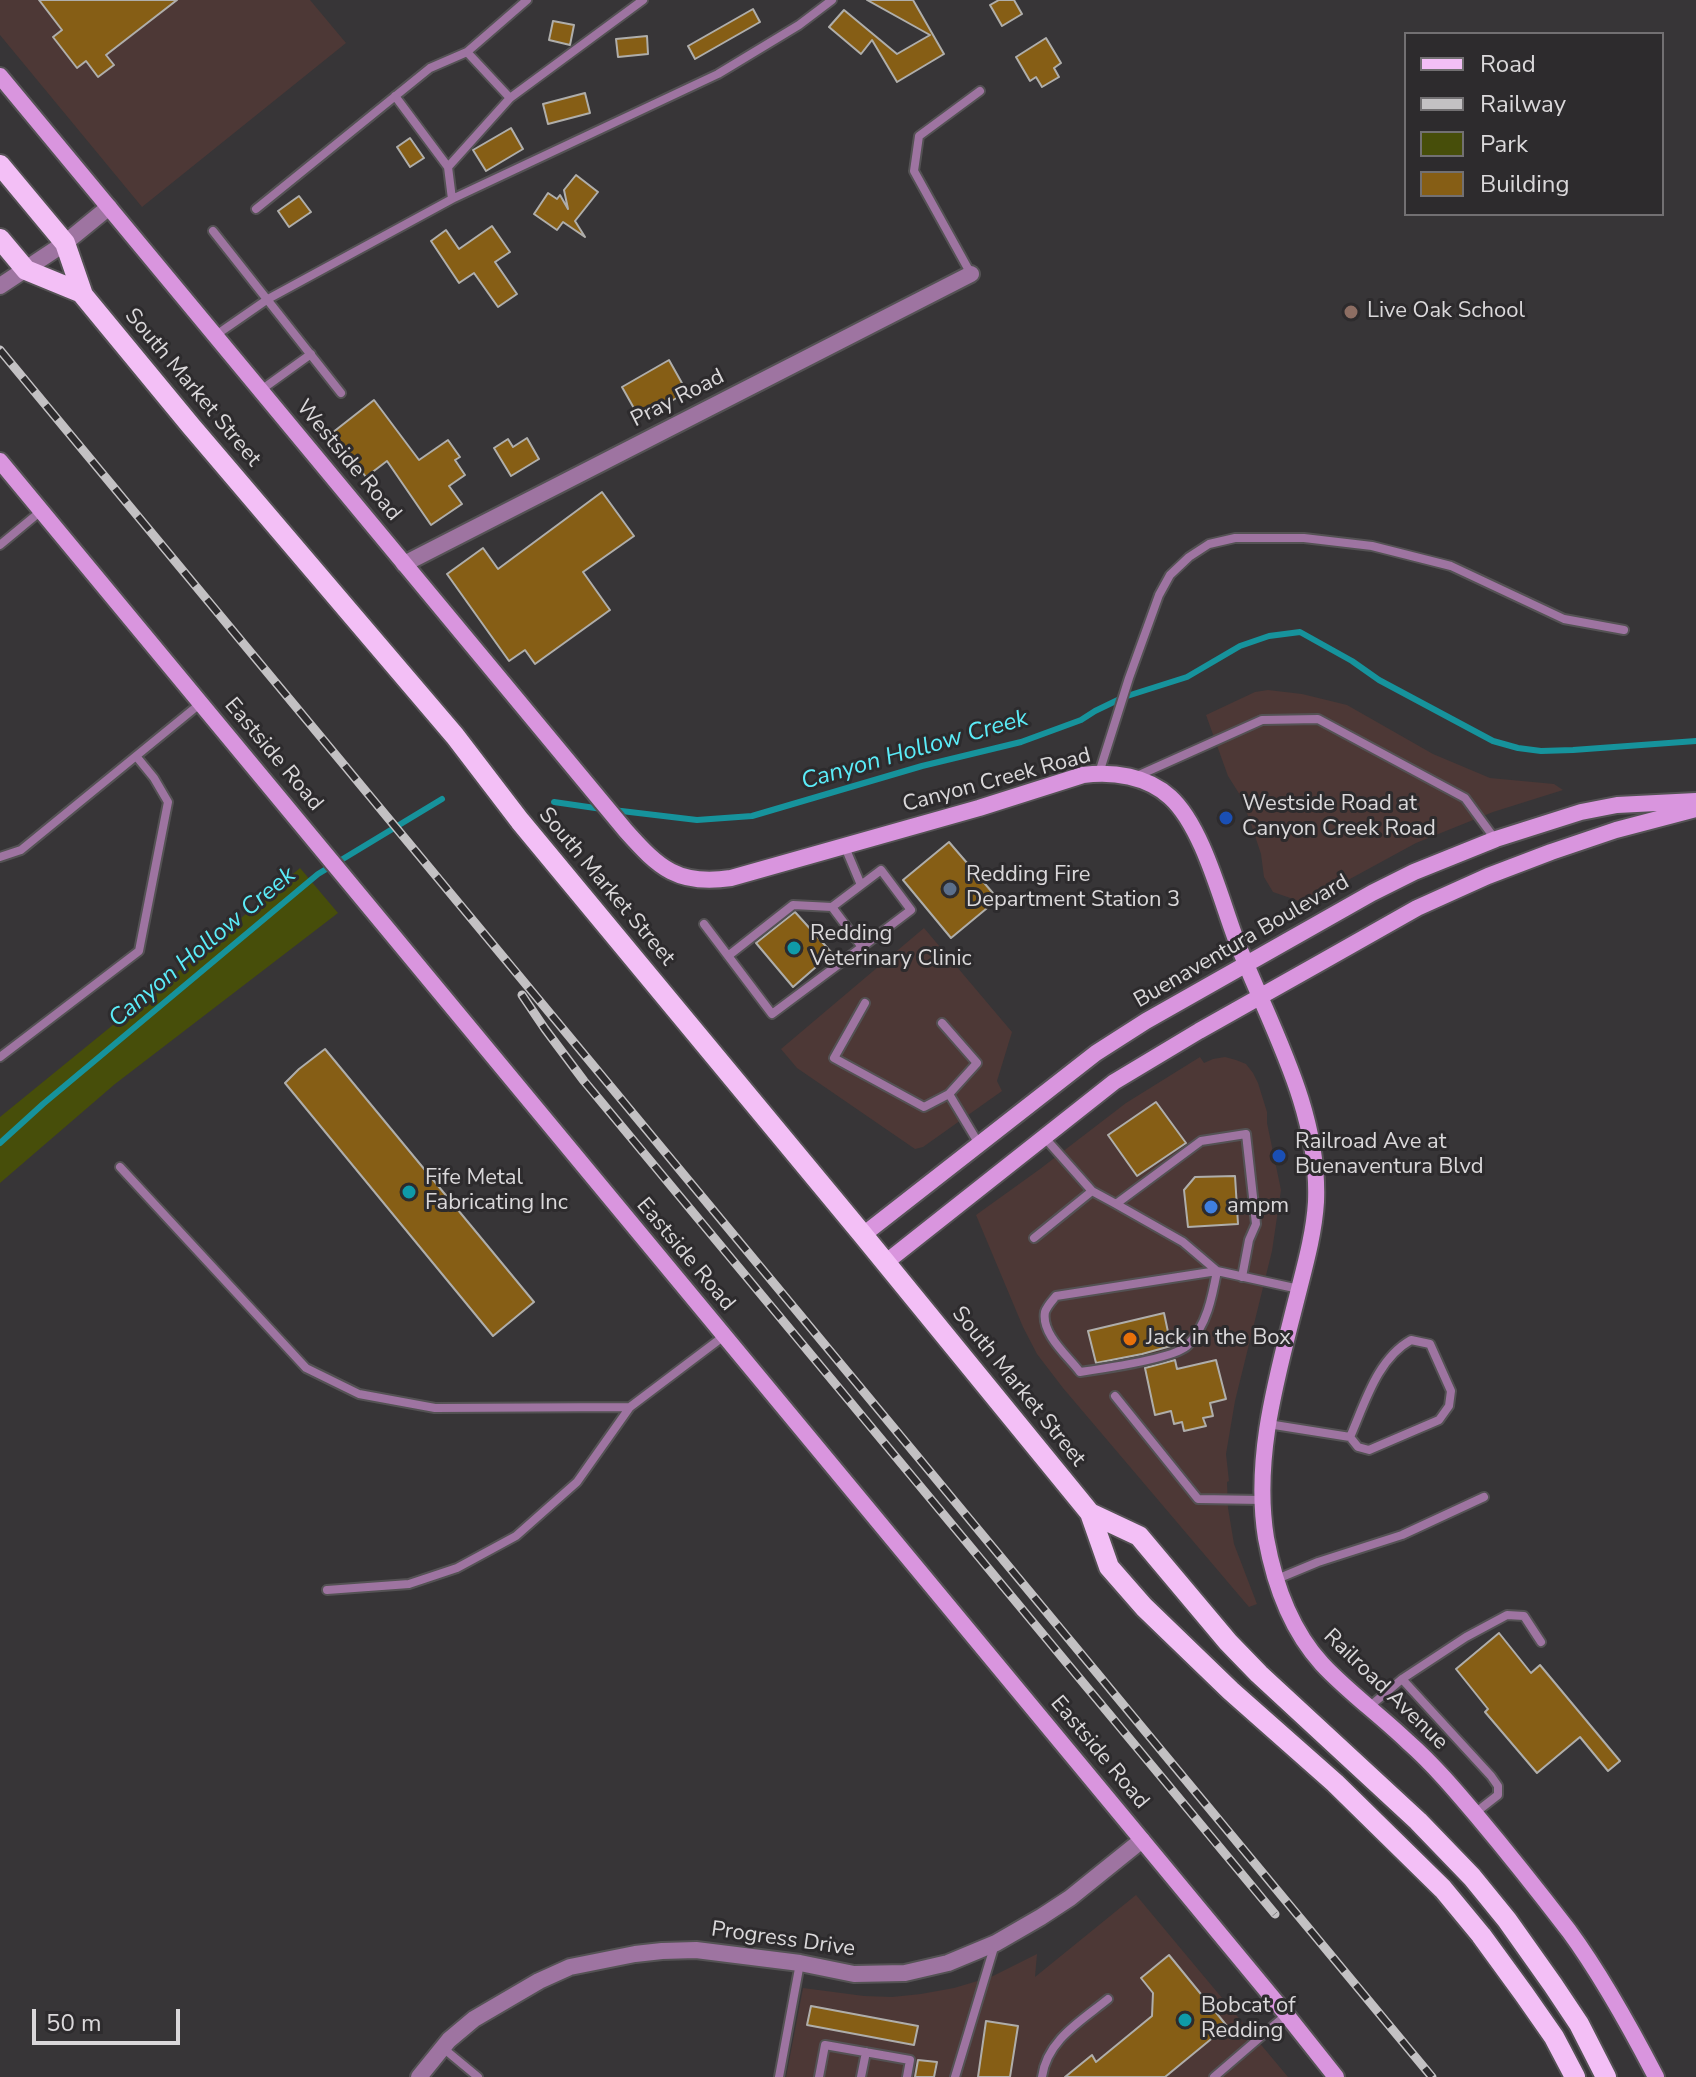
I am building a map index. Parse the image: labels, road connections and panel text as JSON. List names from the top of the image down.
{
  "streets": {
    "main road": ["South Market Street"],
    "street": [
      "Pray Road",
      "Westside Road",
      "Eastside Road",
      "Canyon Creek Road",
      "Buenaventura Boulevard",
      "Railroad Avenue",
      "Progress Drive"
    ]
  },
  "crossings": [
    ["South Market Street", "Buenaventura Boulevard"],
    ["Pray Road", "Westside Road"],
    ["Westside Road", "Canyon Creek Road"],
    ["Eastside Road", "Progress Drive"],
    ["Canyon Creek Road", "Buenaventura Boulevard"],
    ["Canyon Creek Road", "Railroad Avenue"]
  ],
  "water": ["Canyon Hollow Creek"],
  "places": [
    "Live Oak School",
    "Westside Road at Canyon Creek Road",
    "Redding Fire Department Station 3",
    "Redding Veterinary Clinic",
    "Railroad Ave at Buenaventura Blvd",
    "Fife Metal Fabricating Inc",
    "ampm",
    "Jack in the Box",
    "Bobcat of Redding"
  ],
  "legend": [
    "Road",
    "Railway",
    "Park",
    "Building"
  ],
  "scale_bar": "50 m"
}
